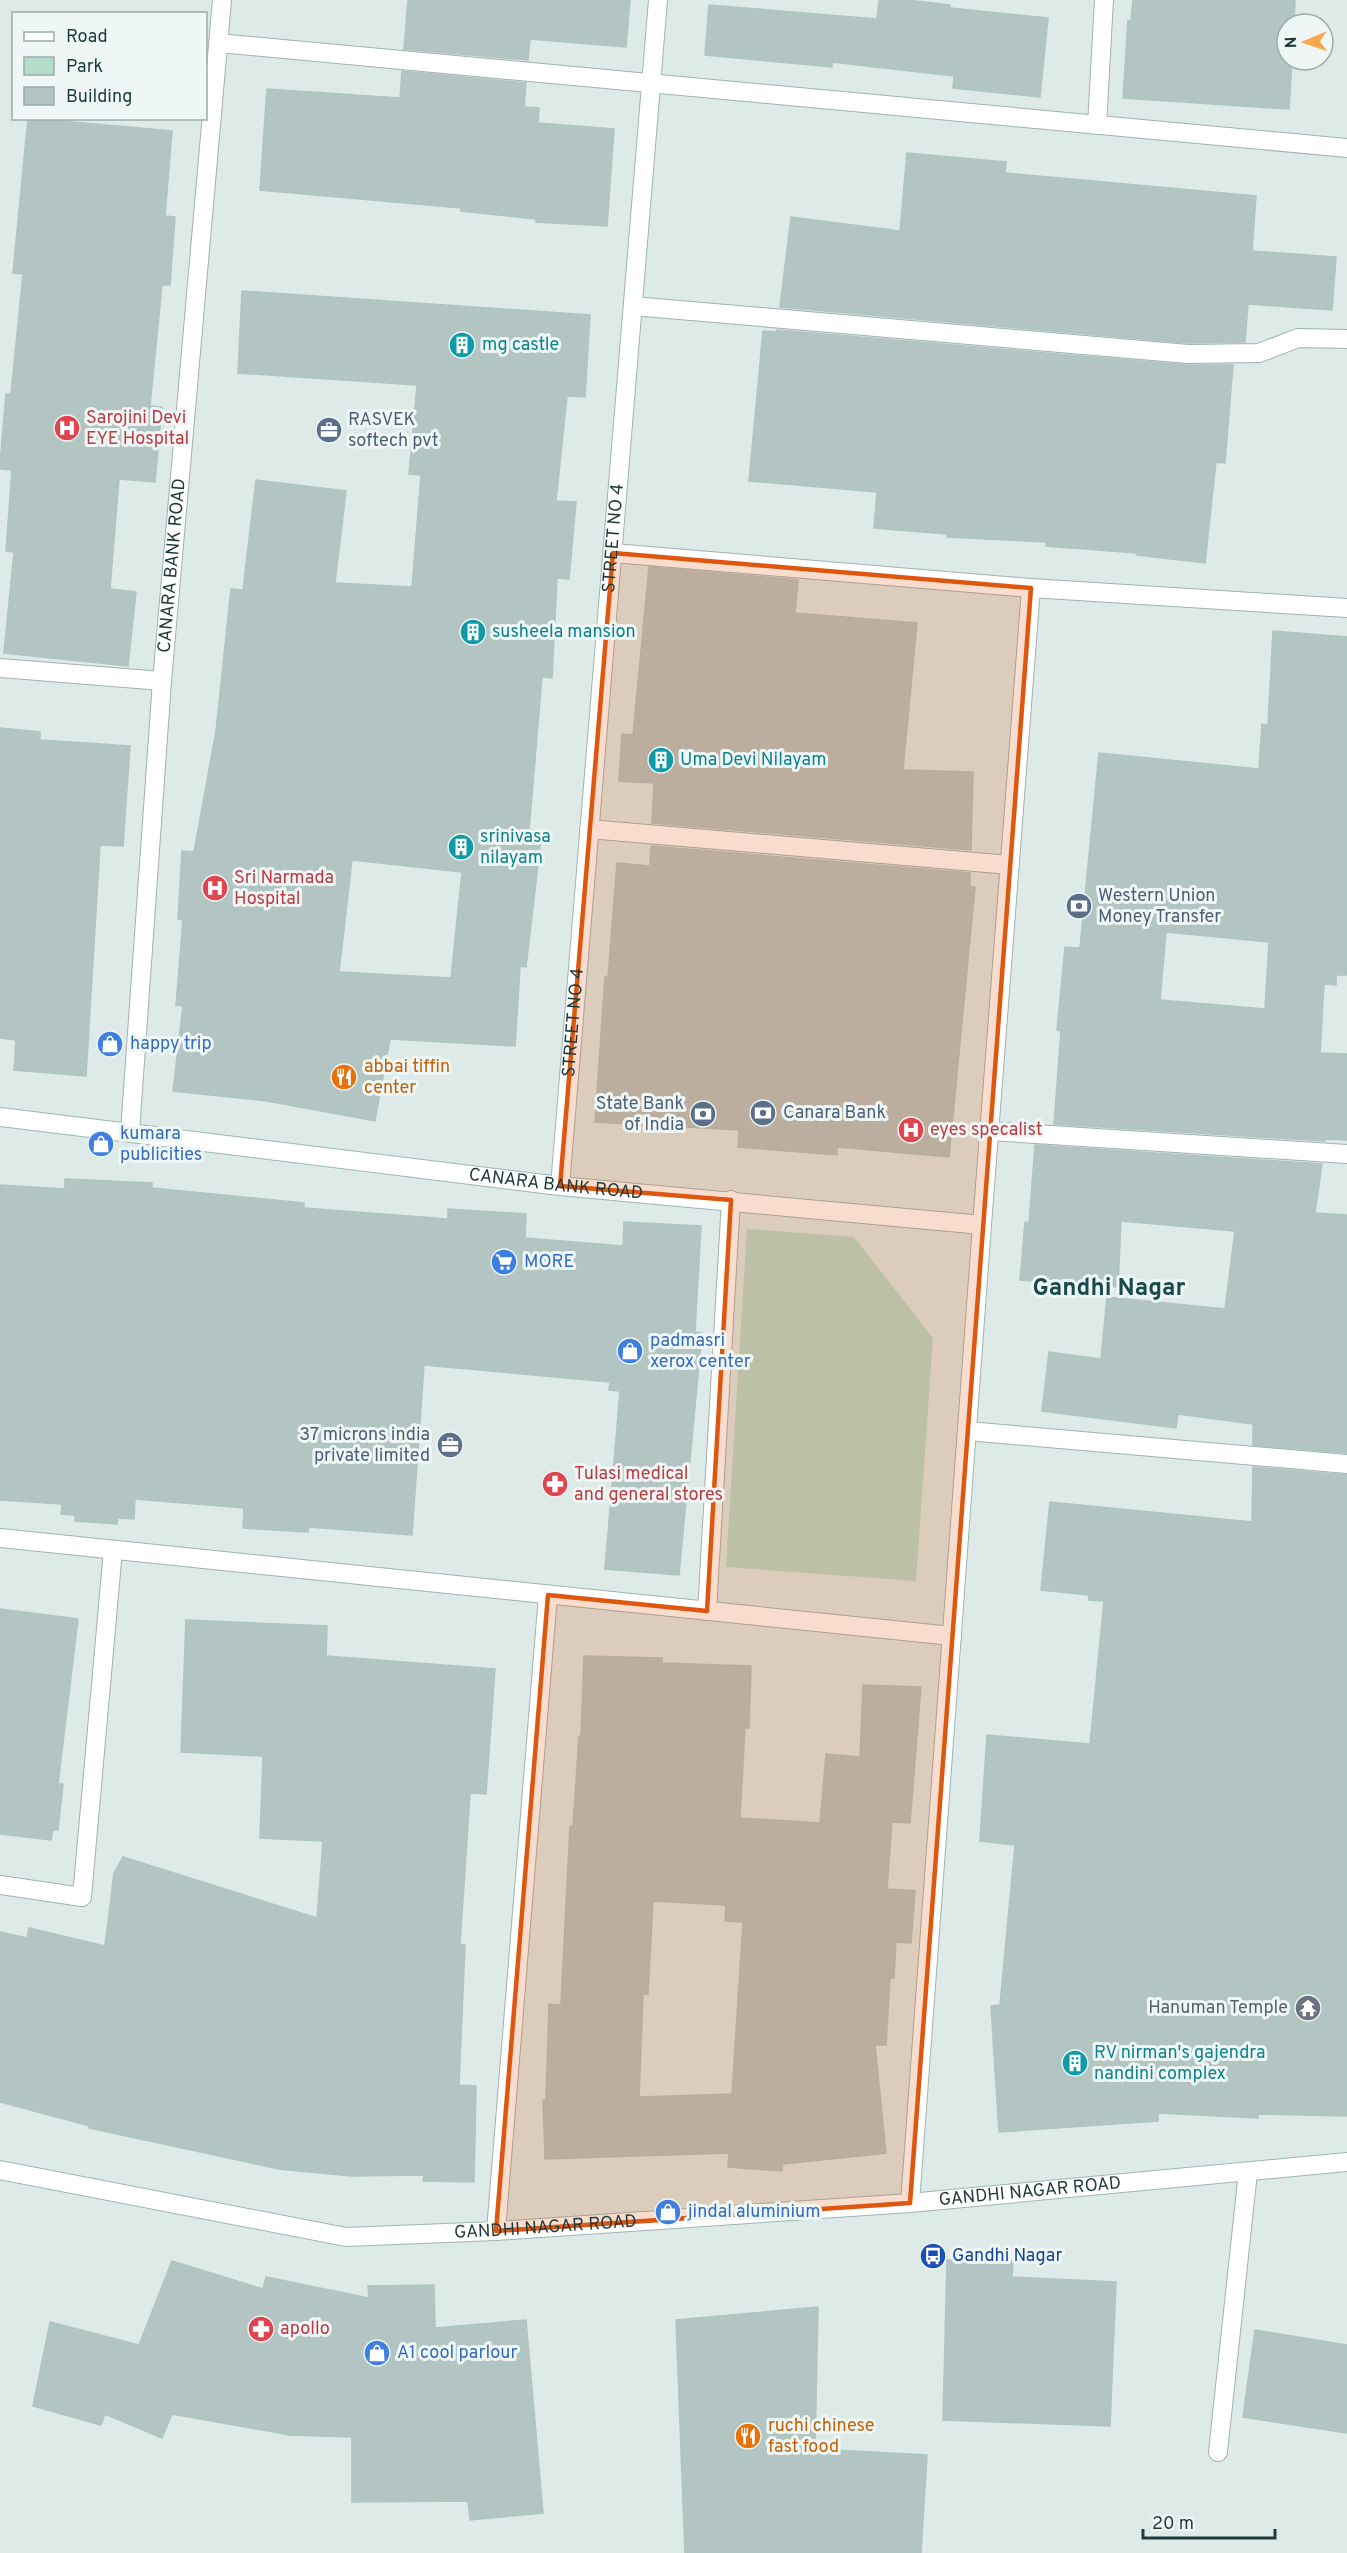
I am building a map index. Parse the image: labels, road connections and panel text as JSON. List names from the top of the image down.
{
  "streets": {
    "street": ["STREET NO 4", "CANARA BANK ROAD", "GANDHI NAGAR ROAD"]
  },
  "crossings": [
    ["STREET NO 4", "CANARA BANK ROAD"]
  ],
  "districts": ["Gandhi Nagar"],
  "places": {
    "building": [
      "mg castle",
      "susheela mansion",
      "Uma Devi Nilayam",
      "srinivasa nilayam",
      "RV nirman's gajendra nandini complex"
    ],
    "hospital": ["Sarojini Devi EYE Hospital", "Sri Narmada Hospital", "eyes specalist"],
    "office": ["RASVEK softech pvt", "37 microns india private limited"],
    "bank": ["Western Union Money Transfer", "Canara Bank", "State Bank of India"],
    "shop": [
      "happy trip",
      "kumara publicities",
      "padmasri xerox center",
      "jindal aluminium",
      "A1 cool parlour"
    ],
    "restaurant": ["abbai tiffin center", "ruchi chinese fast food"],
    "supermarket": ["MORE"],
    "pharmacy": ["Tulasi medical and general stores", "apollo"],
    "temple": ["Hanuman Temple"],
    "bus stop": ["Gandhi Nagar"]
  },
  "legend": ["Road", "Park", "Building"],
  "scale_bar": "20 m",
  "north": "left"
}
